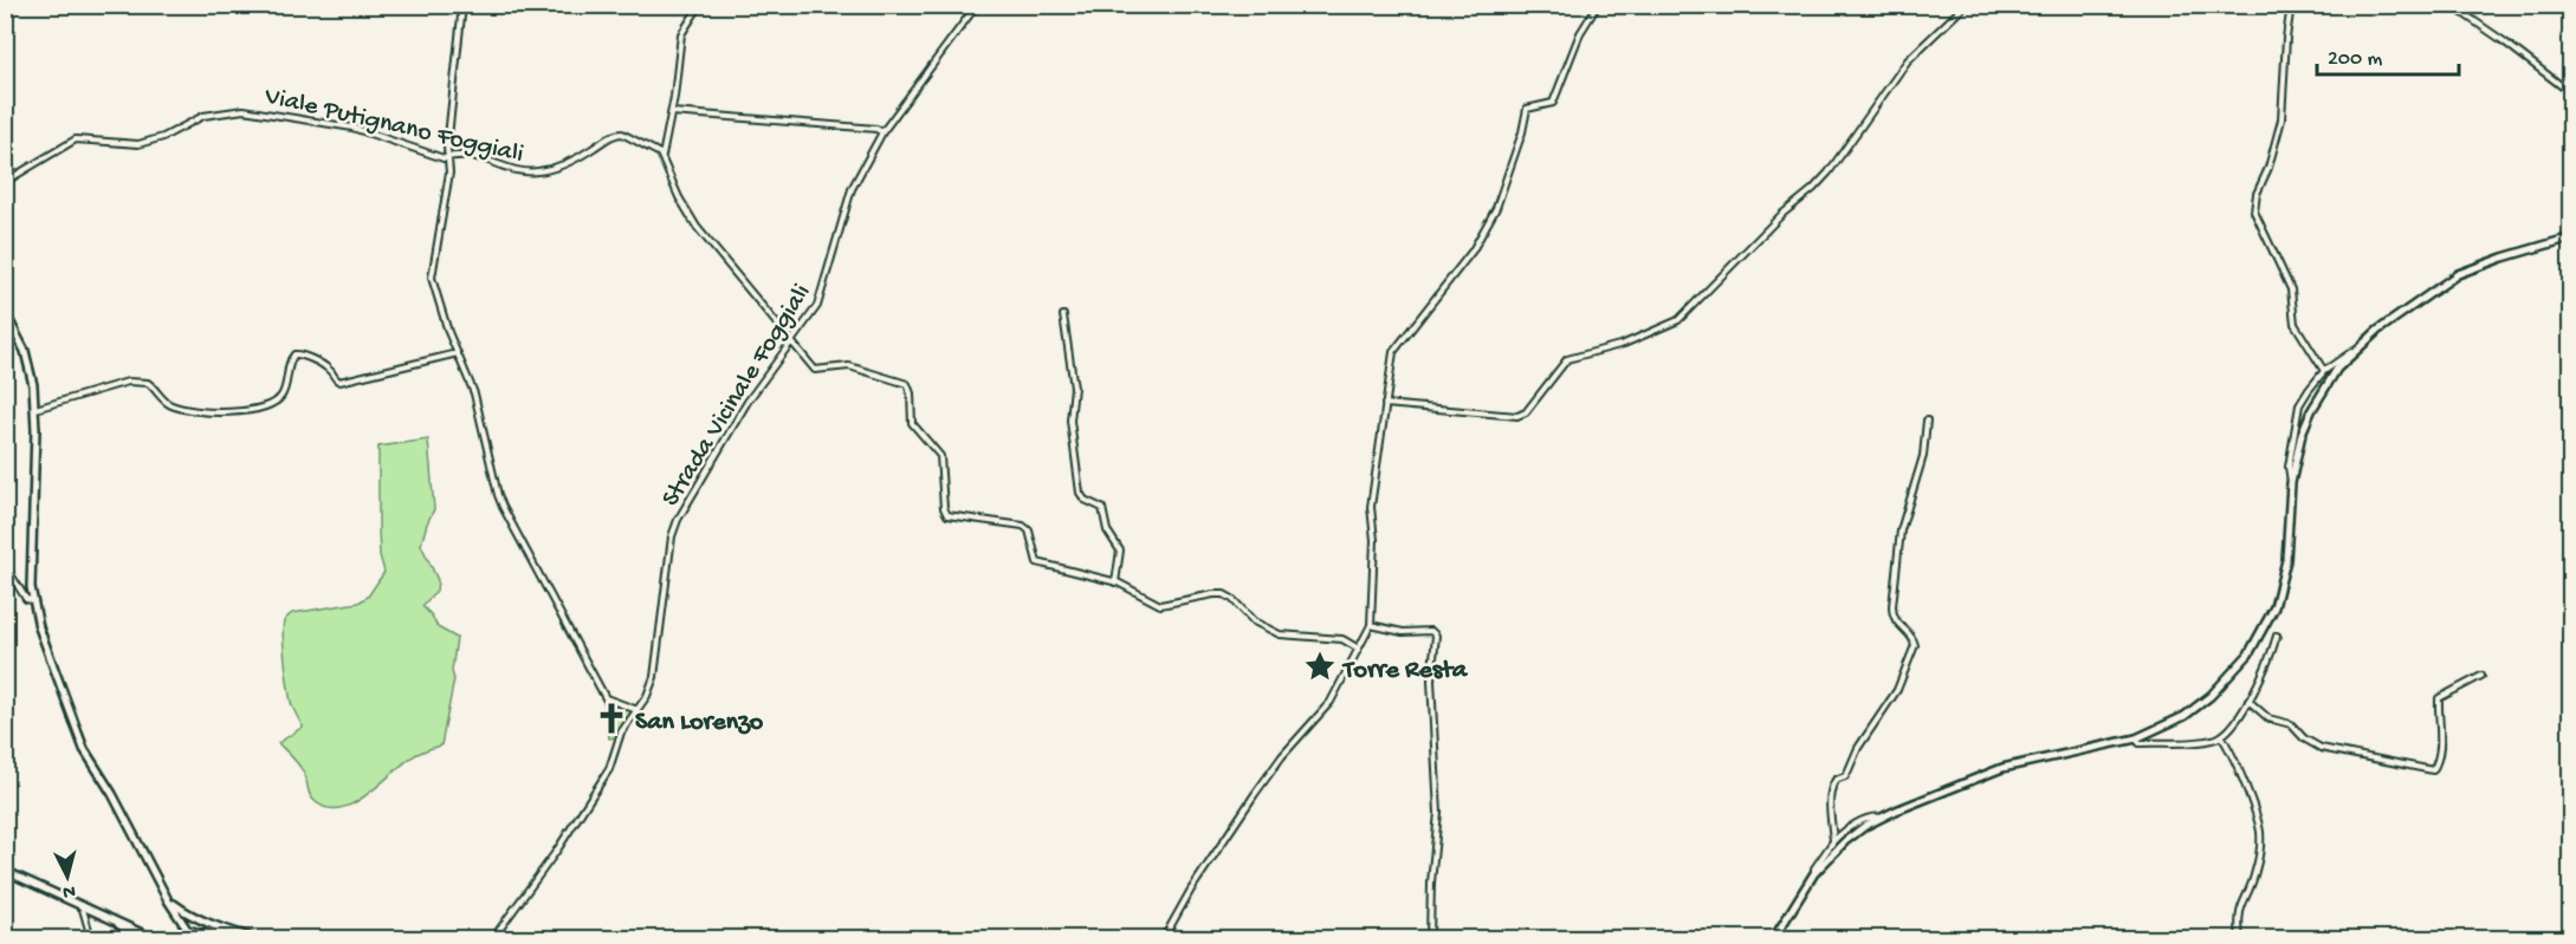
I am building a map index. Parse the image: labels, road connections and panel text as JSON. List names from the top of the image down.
{
  "streets": {
    "street": ["Viale Putignano Foggiali", "Strada Vicinale Foggiali"]
  },
  "places": {
    "place": ["Torre Resta"],
    "church": ["San Lorenzo"]
  },
  "scale_bar": "200 m",
  "north": "bottom"
}
